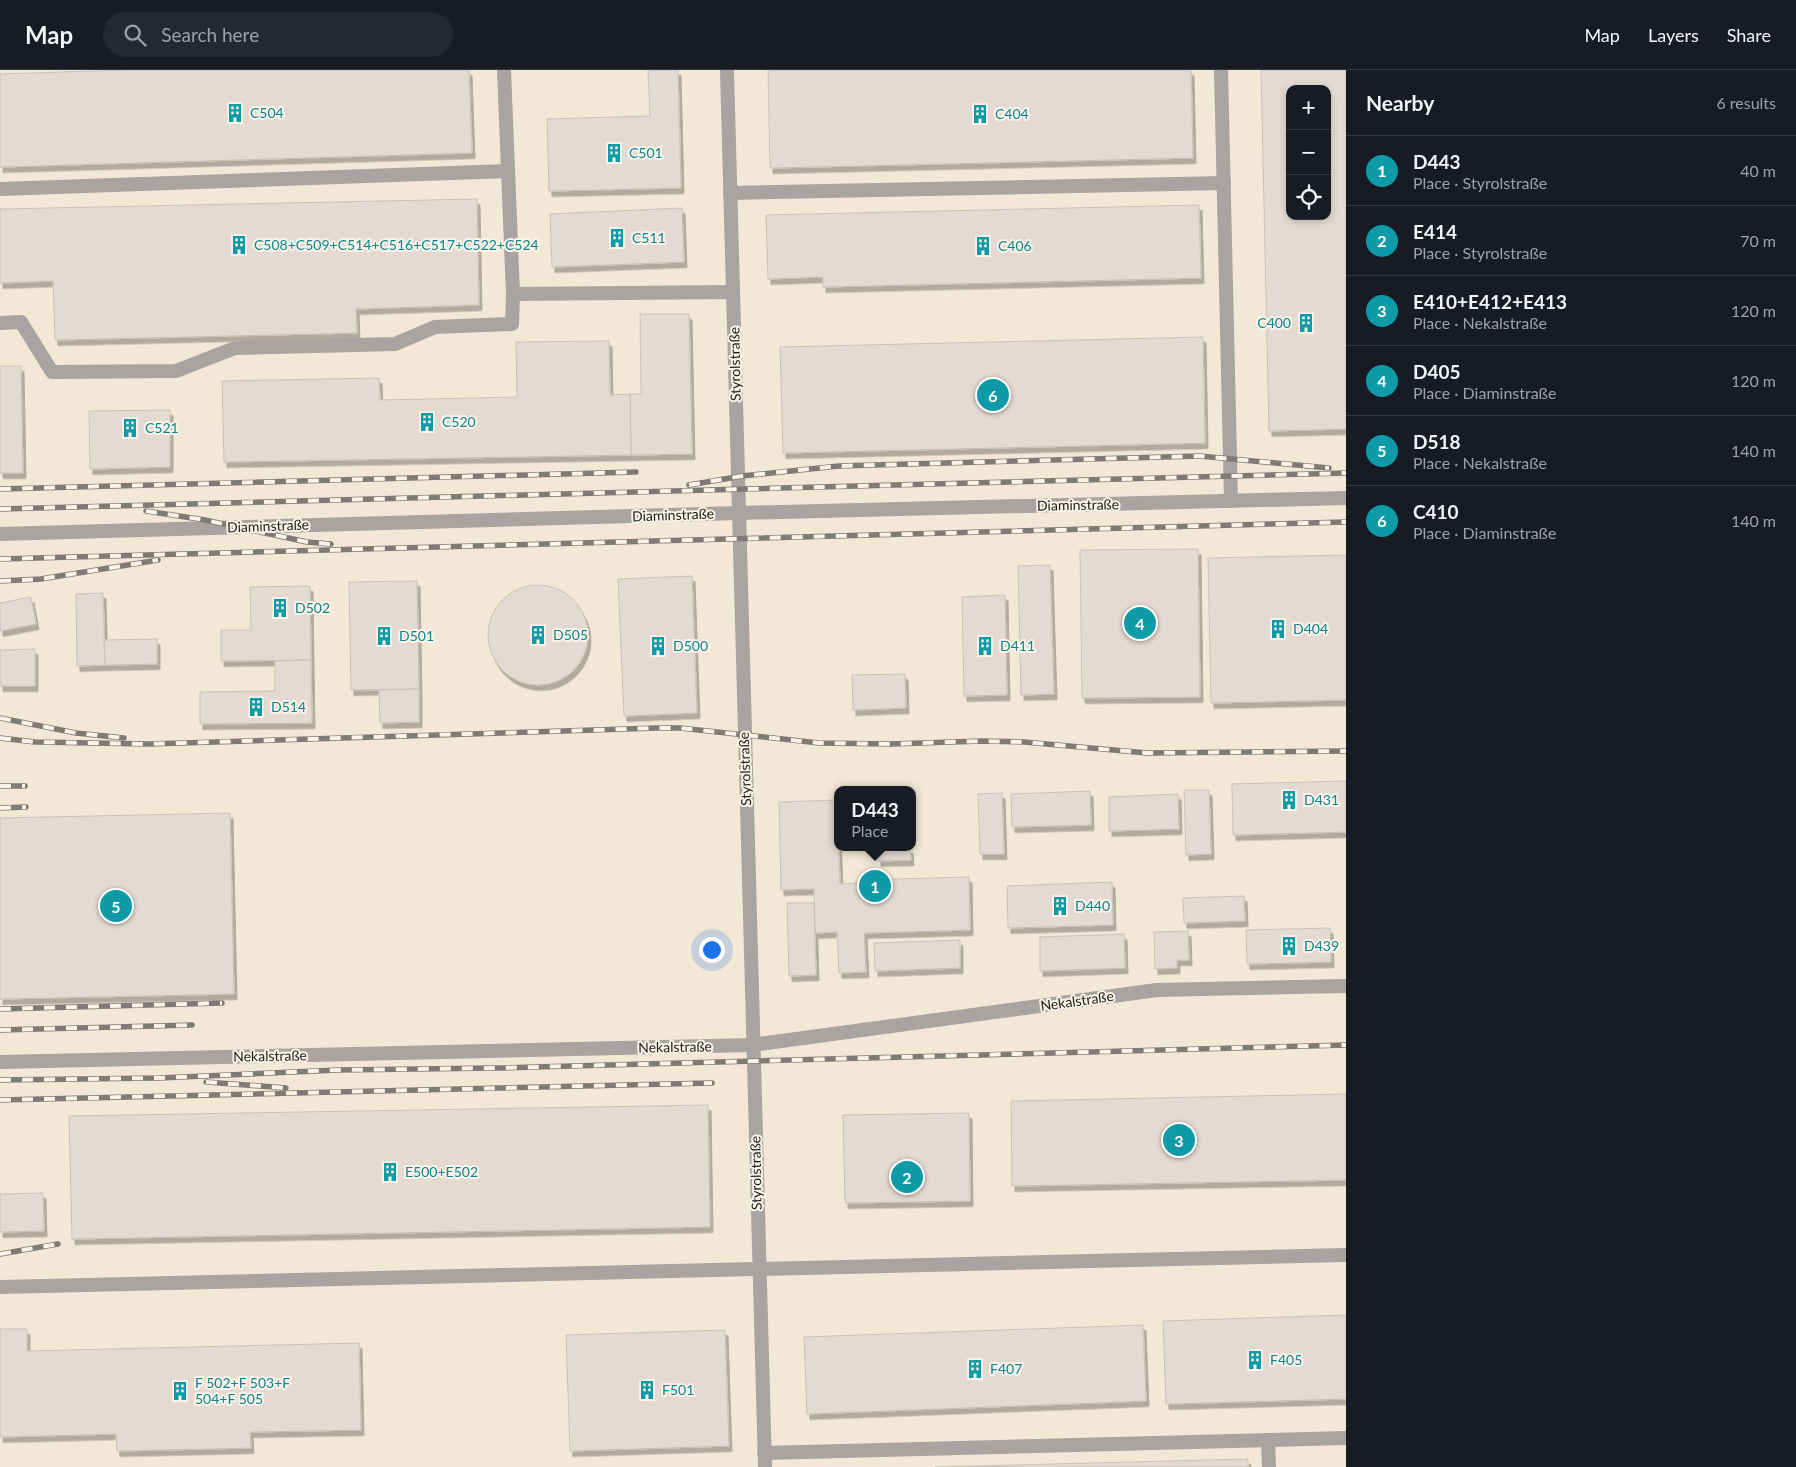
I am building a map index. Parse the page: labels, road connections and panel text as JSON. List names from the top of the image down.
{
  "streets": {
    "street": ["Styrolstraße", "Diaminstraße", "Nekalstraße"]
  },
  "crossings": [
    ["Styrolstraße", "Diaminstraße"],
    ["Styrolstraße", "Nekalstraße"]
  ],
  "places": {
    "building": [
      "C504",
      "C404",
      "C501",
      "C511",
      "C508+C509+C514+C516+C517+C522+C524",
      "C406",
      "C400",
      "C520",
      "C521",
      "D502",
      "D404",
      "D505",
      "D501",
      "D500",
      "D411",
      "D514",
      "D431",
      "D440",
      "D439",
      "E500+E502",
      "F405",
      "F407",
      "F501",
      "F 502+F 503+F 504+F 505"
    ]
  },
  "page": {
    "header": "Map",
    "search": "Search here",
    "nav": ["Map", "Layers", "Share"],
    "heading": ["Nearby", "6 results"],
    "map_buttons": ["+", "−"],
    "list": [
      {
        "mark": "1",
        "name": "D443",
        "note": "Place · Styrolstraße",
        "value": "40 m"
      },
      {
        "mark": "2",
        "name": "E414",
        "note": "Place · Styrolstraße",
        "value": "70 m"
      },
      {
        "mark": "3",
        "name": "E410+E412+E413",
        "note": "Place · Nekalstraße",
        "value": "120 m"
      },
      {
        "mark": "4",
        "name": "D405",
        "note": "Place · Diaminstraße",
        "value": "120 m"
      },
      {
        "mark": "5",
        "name": "D518",
        "note": "Place · Nekalstraße",
        "value": "140 m"
      },
      {
        "mark": "6",
        "name": "C410",
        "note": "Place · Diaminstraße",
        "value": "140 m"
      }
    ],
    "pins": [
      "6",
      "4",
      "1",
      "5",
      "3",
      "2"
    ],
    "popup": ["D443", "Place"]
  }
}
